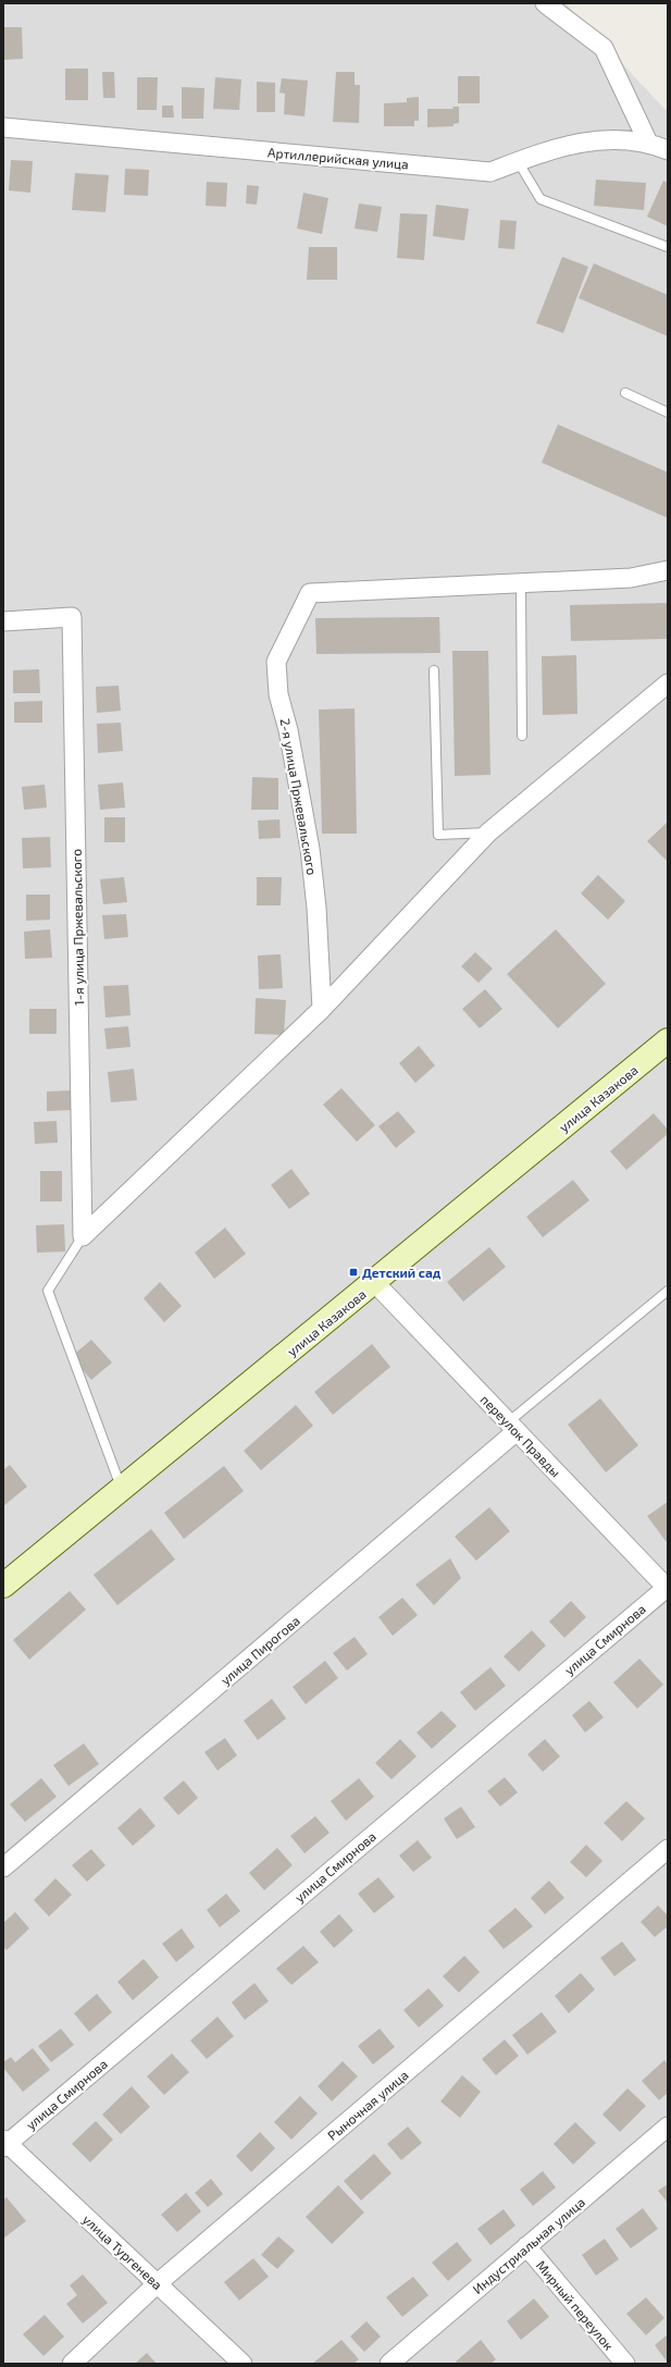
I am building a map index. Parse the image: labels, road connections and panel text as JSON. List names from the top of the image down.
{
  "streets": {
    "main road": ["улица Казакова"],
    "street": [
      "Артиллерийская улица",
      "2-я улица Пржевальского",
      "1-я улица Пржевальского",
      "переулок Правды",
      "улица Смирнова",
      "улица Пирогова",
      "Рыночная улица",
      "Индустриальная улица",
      "улица Тургенева",
      "Мирный переулок"
    ]
  },
  "crossings": [
    ["улица Казакова", "переулок Правды"],
    ["переулок Правды", "улица Смирнова"],
    ["переулок Правды", "улица Пирогова"],
    ["улица Смирнова", "улица Тургенева"],
    ["Рыночная улица", "улица Тургенева"],
    ["Индустриальная улица", "Мирный переулок"]
  ],
  "places": {
    "transit": ["Детский сад"]
  }
}
